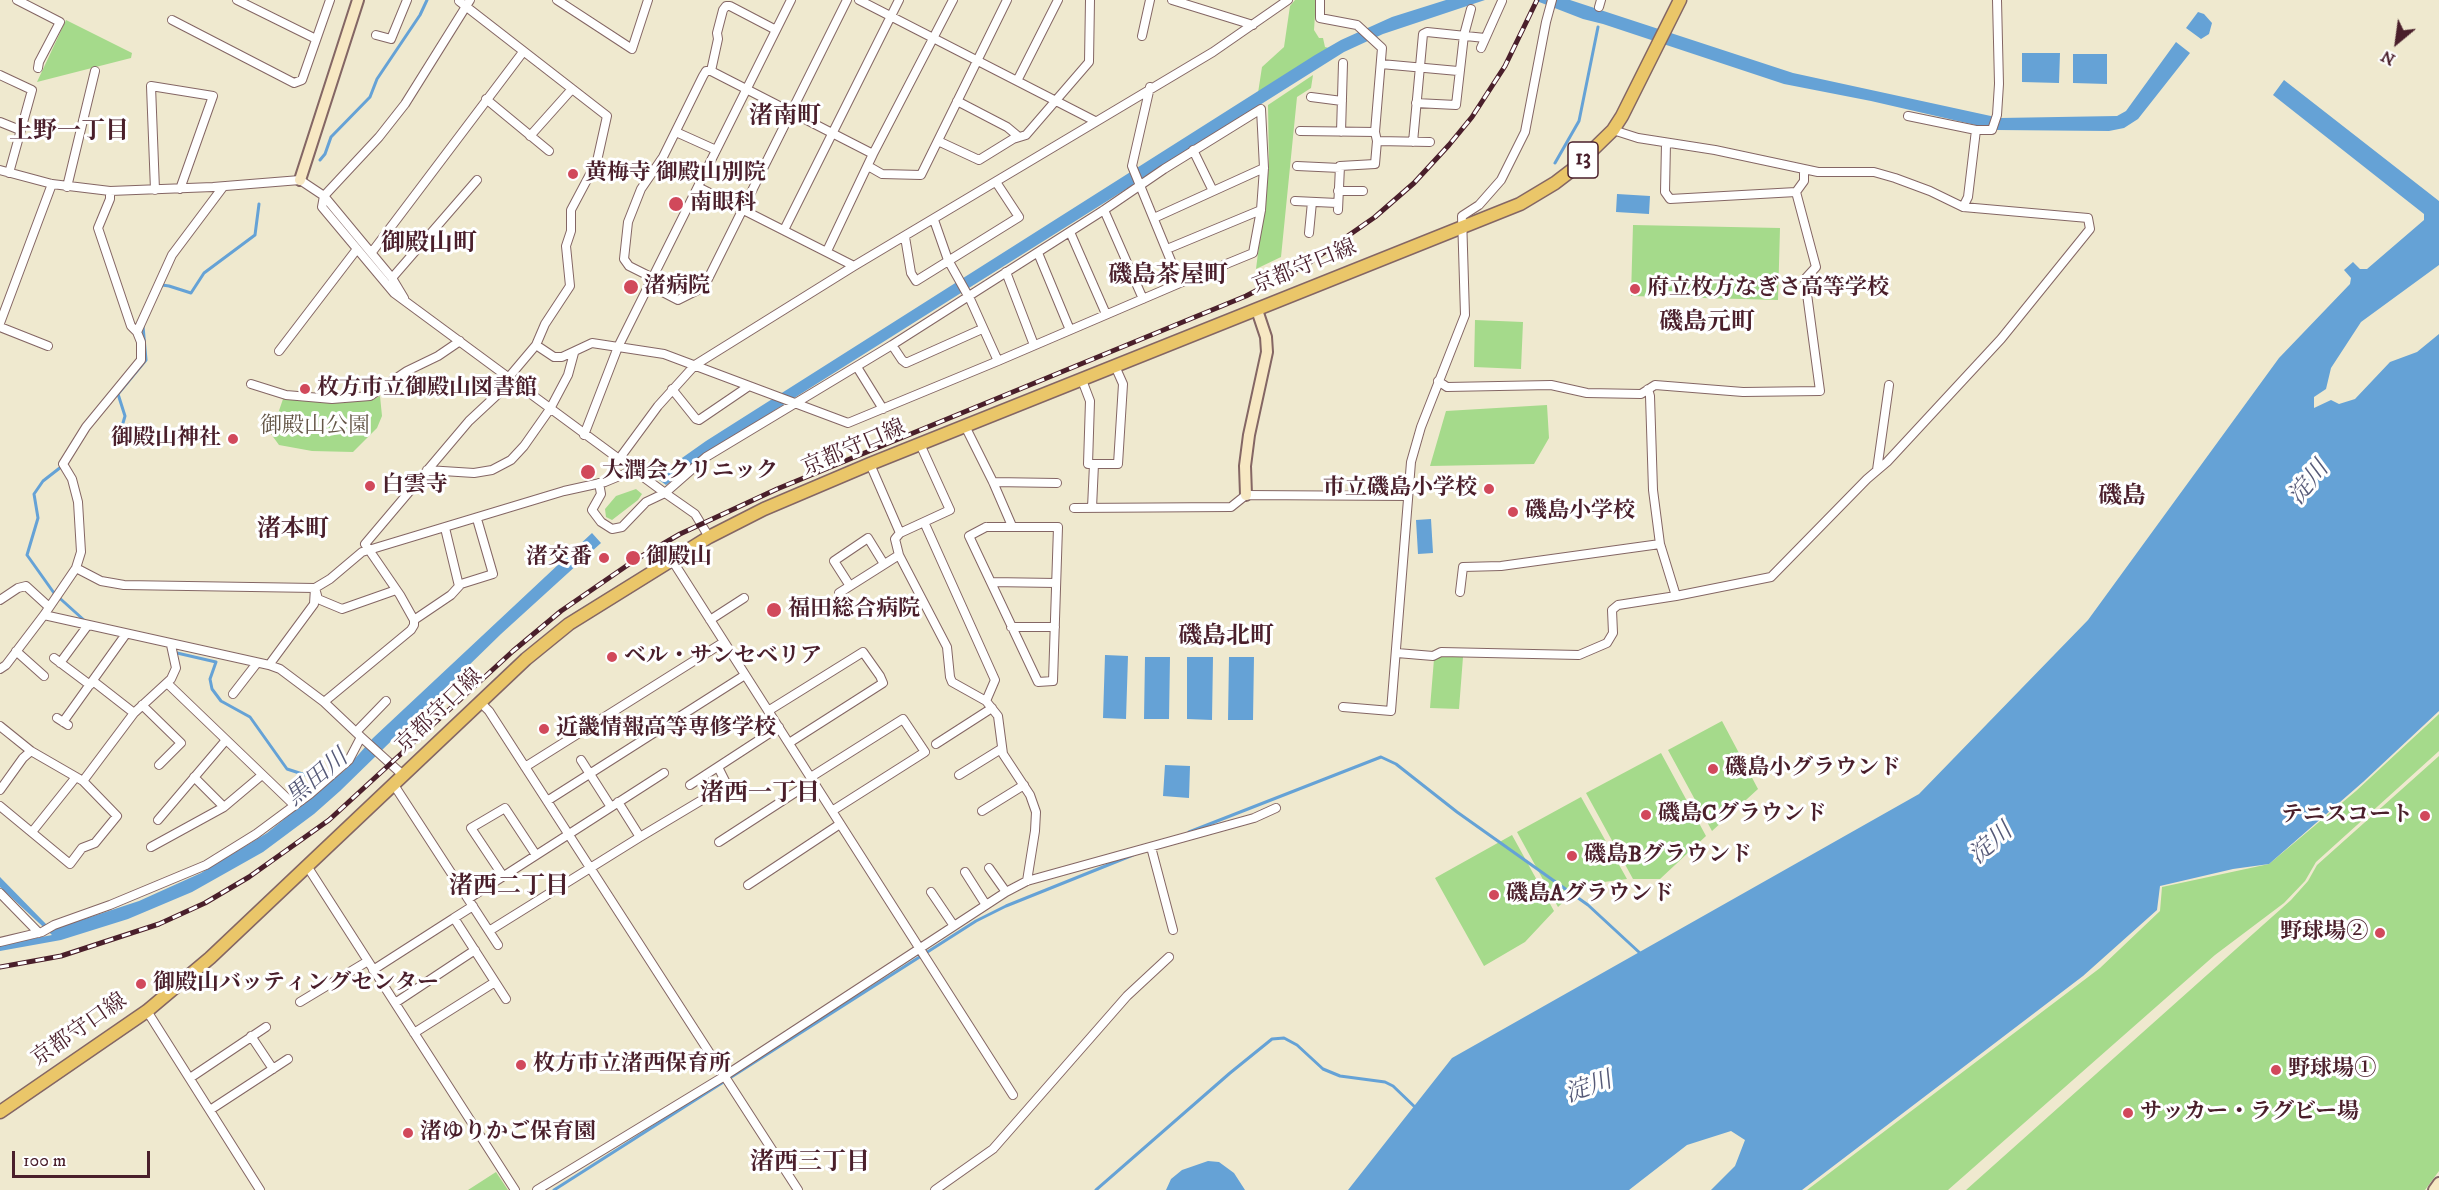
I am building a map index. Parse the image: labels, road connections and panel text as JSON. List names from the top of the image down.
{
  "streets": {
    "main road": ["13", "京都守口線"]
  },
  "districts": [
    "渚南町",
    "上野一丁目",
    "御殿山町",
    "磯島茶屋町",
    "磯島元町",
    "磯島",
    "渚本町",
    "磯島北町",
    "渚西一丁目",
    "渚西二丁目",
    "渚西三丁目"
  ],
  "water": ["淀川", "黒田川"],
  "parks": ["御殿山公園"],
  "places": [
    "黄梅寺 御殿山別院",
    "南眼科",
    "渚病院",
    "府立枚方なぎさ高等学校",
    "枚方市立御殿山図書館",
    "御殿山神社",
    "大潤会クリニック",
    "白雲寺",
    "市立磯島小学校",
    "磯島小学校",
    "渚交番",
    "御殿山",
    "福田総合病院",
    "ベル・サンセベリア",
    "近畿情報高等専修学校",
    "磯島小グラウンド",
    "磯島Cグラウンド",
    "テニスコート",
    "磯島Bグラウンド",
    "磯島Aグラウンド",
    "野球場②",
    "御殿山バッティングセンター",
    "枚方市立渚西保育所",
    "野球場①",
    "サッカー・ラグビー場",
    "渚ゆりかご保育園"
  ],
  "scale_bar": "100 m",
  "north": "bottom left"
}
